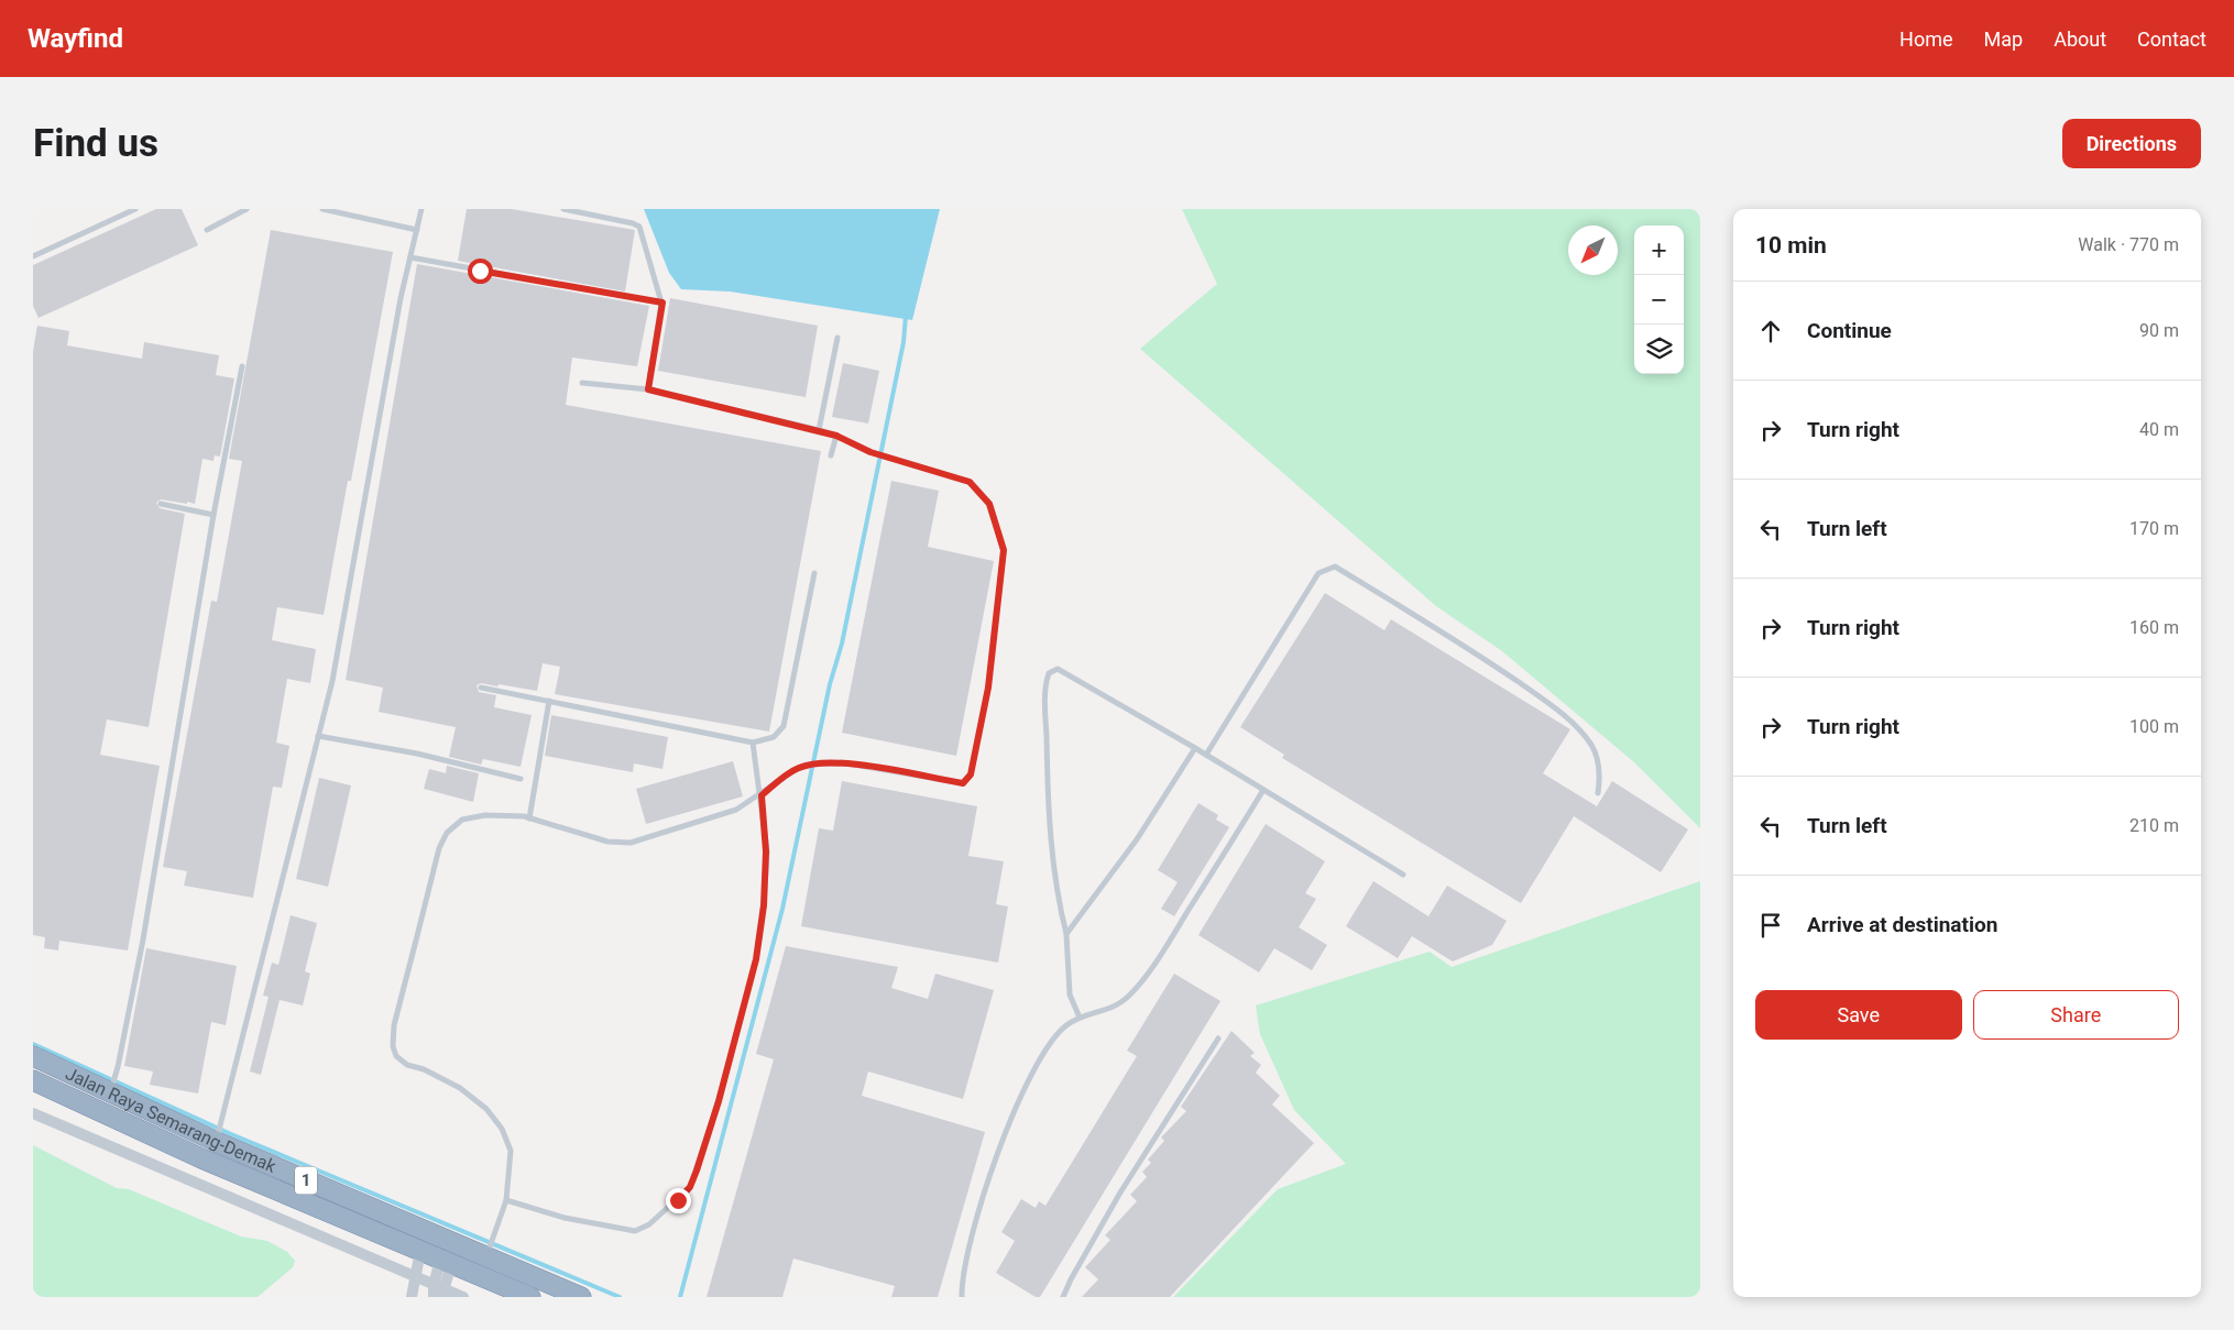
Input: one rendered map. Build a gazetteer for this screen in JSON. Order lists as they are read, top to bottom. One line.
{"streets":{"highway":["Jalan Raya Semarang-Demak","1"]},"north":"bottom left","page":{"header":"Wayfind","nav":["Home","Map","About","Contact"],"buttons":["Directions",["Save","Share"]],"title":"Find us","heading":["10 min","Walk · 770 m"],"map_buttons":["+","−"],"list":[["Continue","90 m"],["Turn right","40 m"],["Turn left","170 m"],["Turn right","160 m"],["Turn right","100 m"],["Turn left","210 m"],"Arrive at destination"]}}
